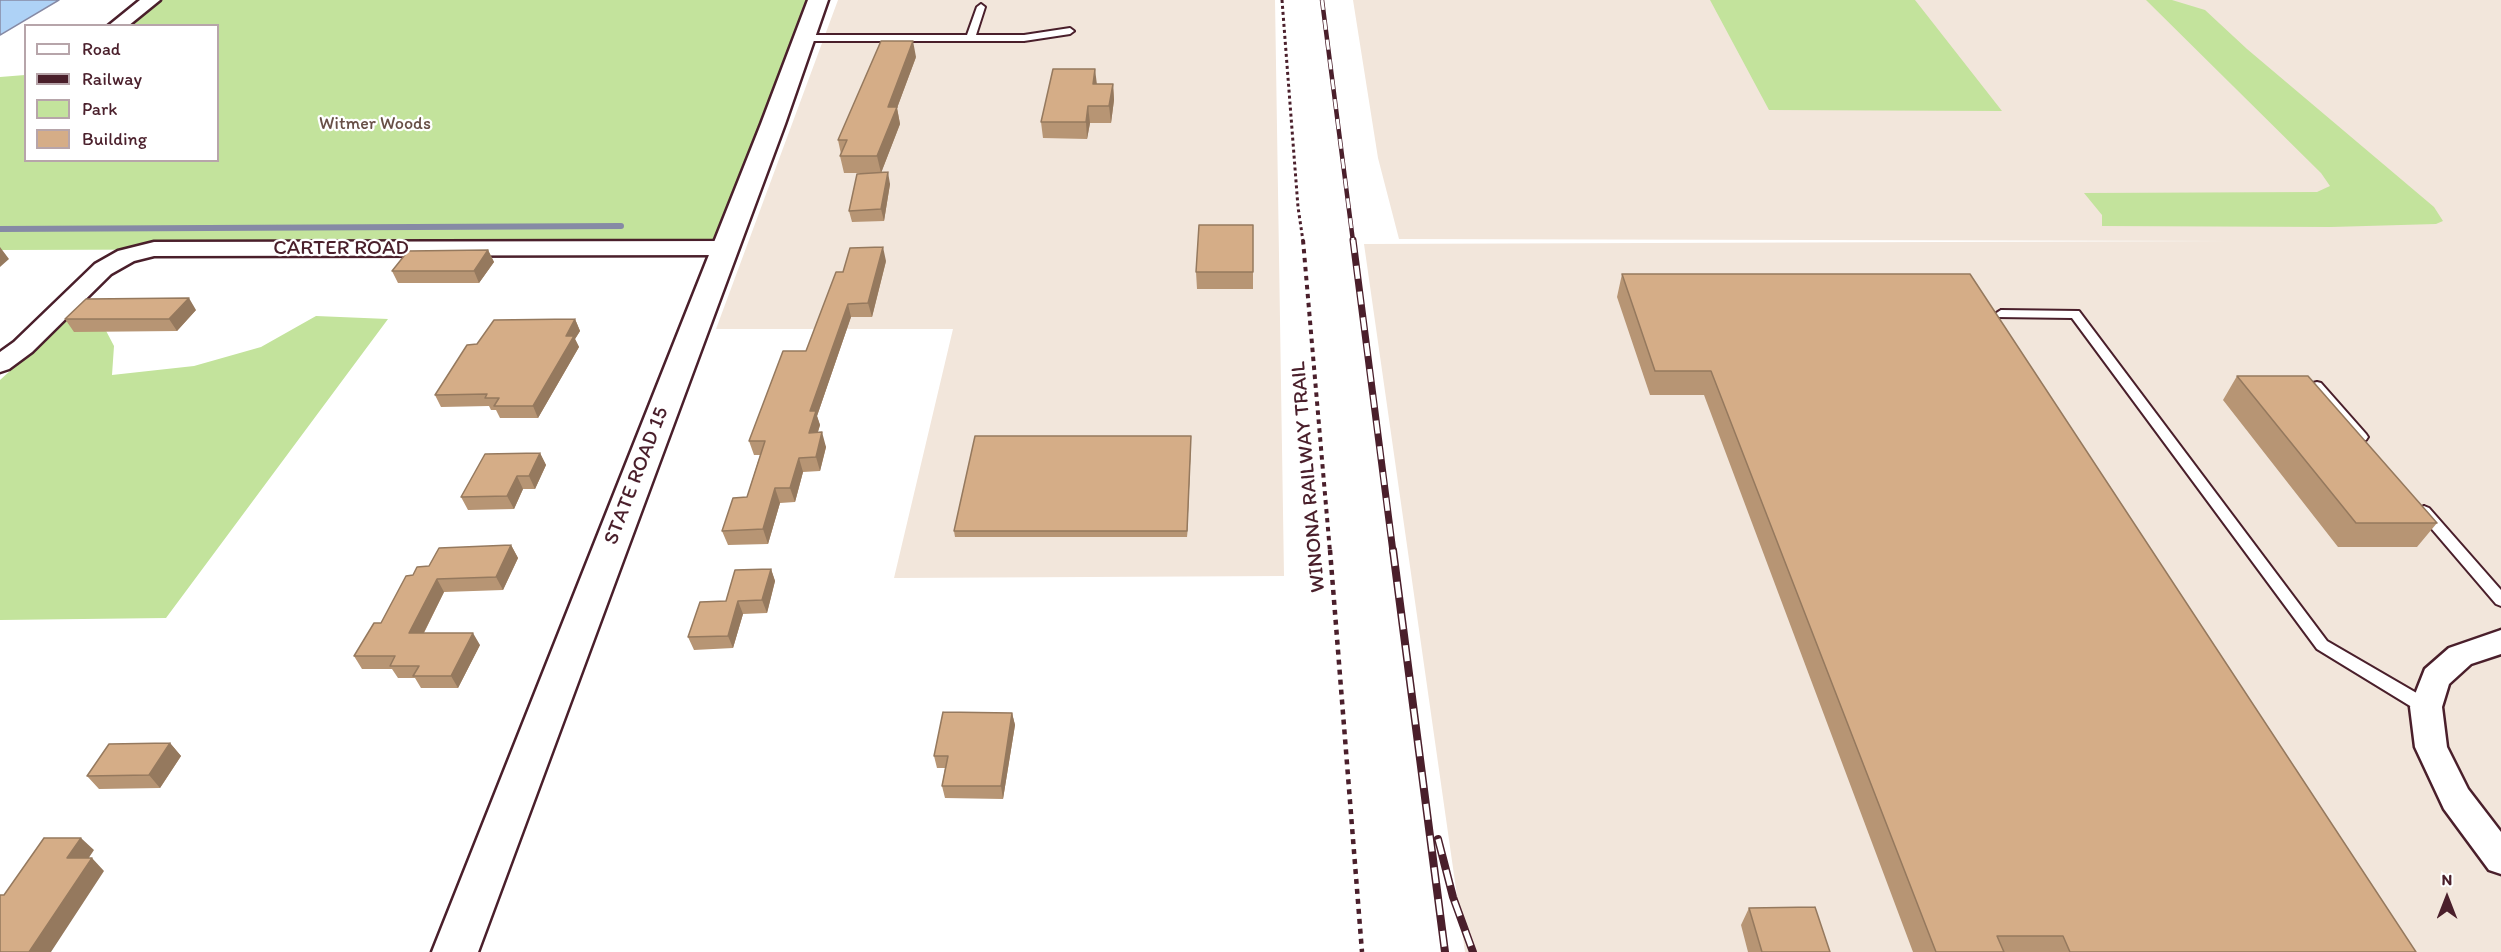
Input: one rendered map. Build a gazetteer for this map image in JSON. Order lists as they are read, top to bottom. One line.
{"streets":{"main road":["STATE ROAD 15"],"street":["CARTER ROAD"],"path":["WINONA RAILWAY TRAIL"]},"crossings":[["CARTER ROAD","STATE ROAD 15"]],"parks":["Witmer Woods"],"legend":["Road","Railway","Park","Building"],"north":"top"}
